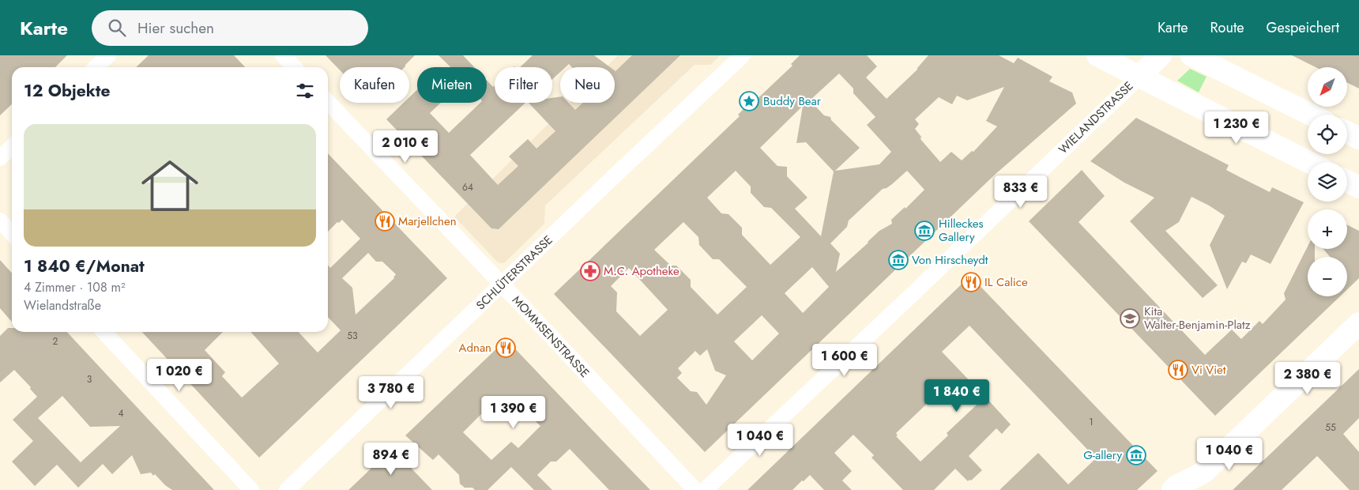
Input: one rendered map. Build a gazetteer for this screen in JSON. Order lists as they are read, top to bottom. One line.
{"streets":{"main road":["WIELANDSTRASSE"],"street":["SCHLÜTERSTRASSE","MOMMSENSTRASSE"]},"crossings":[["SCHLÜTERSTRASSE","MOMMSENSTRASSE"]],"places":{"place":["Buddy Bear"],"restaurant":["Marjellchen","IL Calice","Adnan","Vi Viet"],"museum":["Hilleckes Gallery","Von Hirscheydt","G-allery"],"pharmacy":["M.C. Apotheke"],"school or university":["Kita Walter-Benjamin-Platz"]},"house_numbers":["64","53","2","3","4","1","55"],"north":"bottom left","page":{"header":"Karte","search":"Hier suchen","nav":["Karte","Route","Gespeichert"],"map_buttons":["+","−"],"chip":["Kaufen","Mieten","Filter","Neu"],"heading":"12 Objekte","price":["1 230 €","2 010 €","833 €","1 600 €","1 020 €","2 380 €","3 780 €","1 840 €","1 390 €","1 040 €","1 040 €","894 €"],"list":[{"name":"1 840 €/Monat","note":"4 Zimmer · 108 m² · Wielandstraße"}]}}
